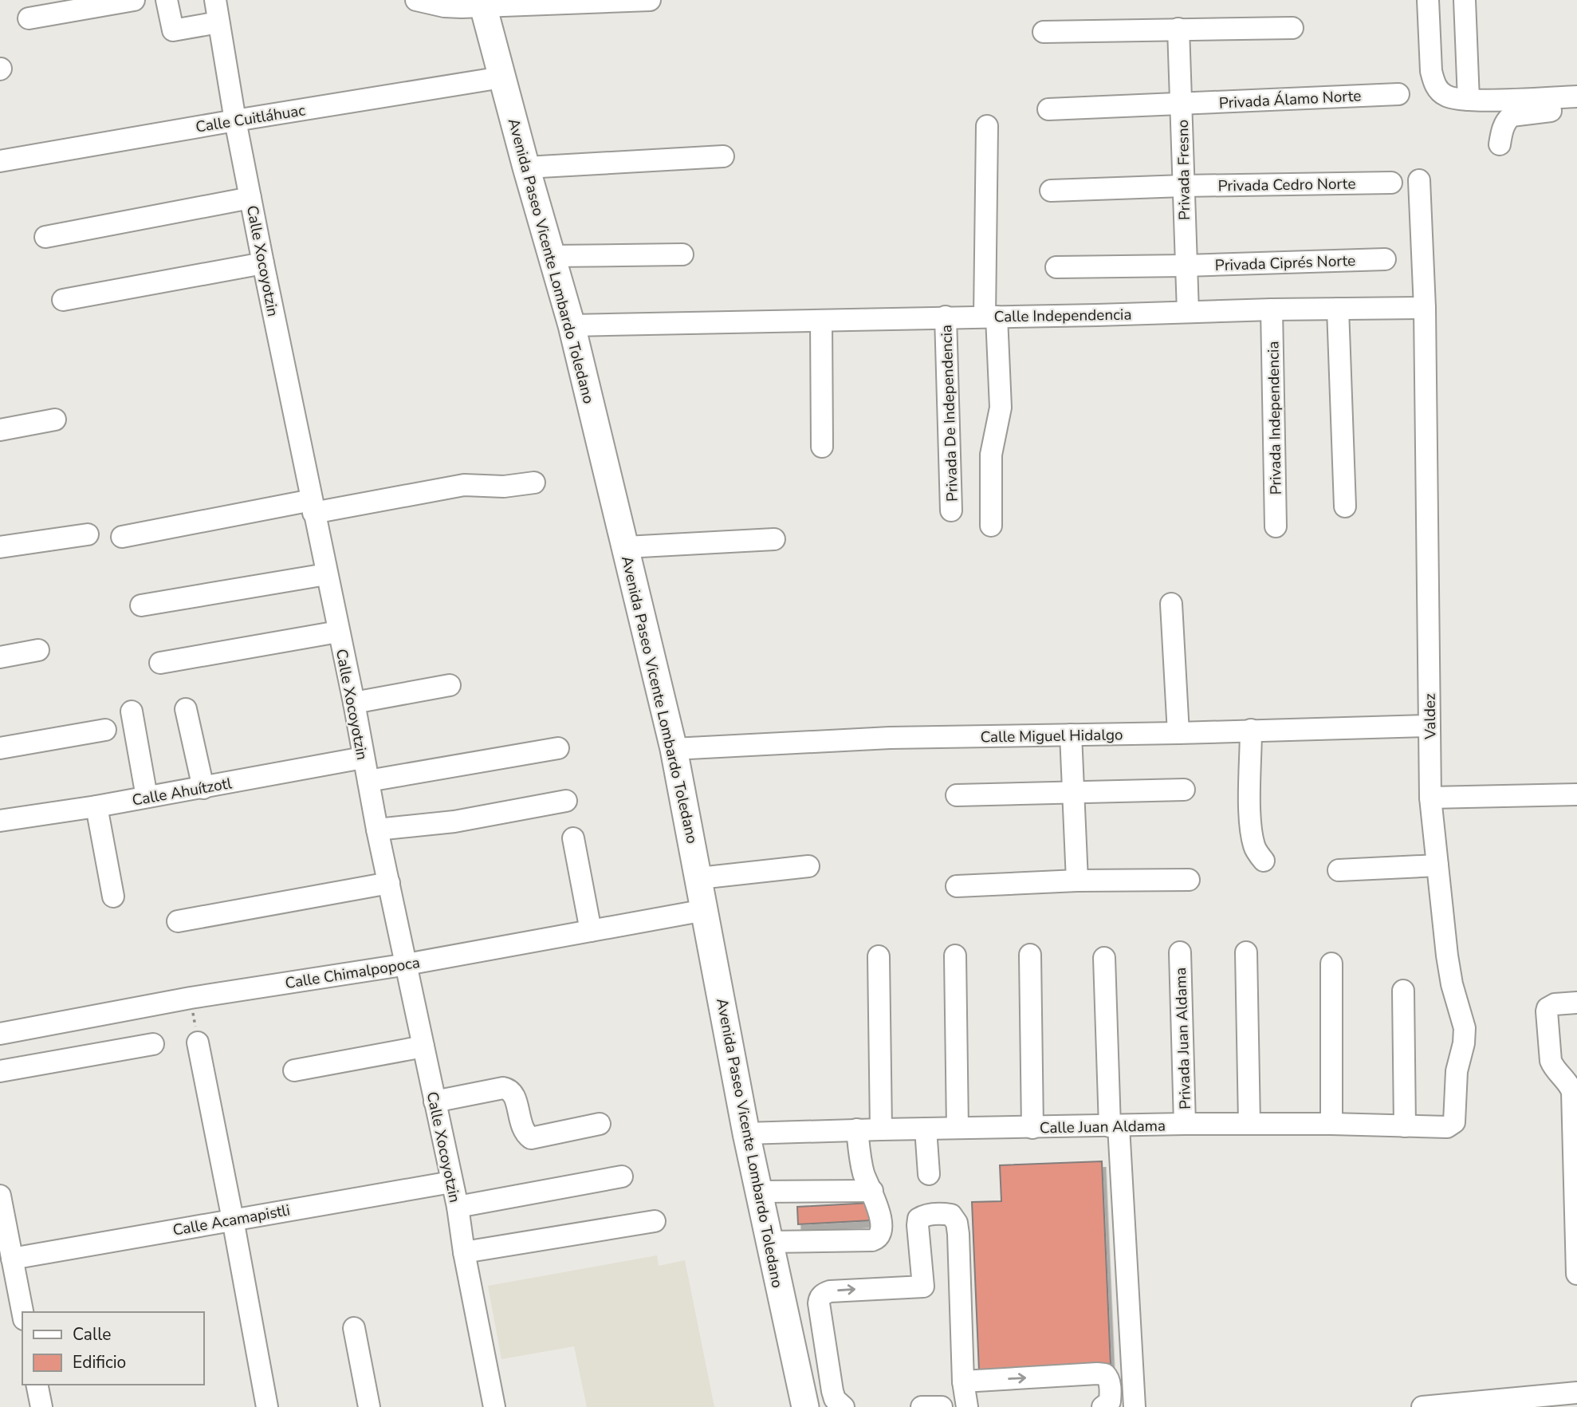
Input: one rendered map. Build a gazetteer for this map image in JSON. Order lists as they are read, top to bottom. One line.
{"streets":{"main road":["Avenida Paseo Vicente Lombardo Toledano"],"street":["Privada Álamo Norte","Calle Cuitláhuac","Privada Fresno","Privada Cedro Norte","Calle Xocoyotzin","Privada Ciprés Norte","Calle Independencia","Privada De Independencia","Privada Independencia","Valdez","Calle Miguel Hidalgo","Calle Ahuítzotl","Calle Chimalpopoca","Privada Juan Aldama","Calle Juan Aldama","Calle Acamapistli"]},"crossings":[["Privada Álamo Norte","Privada Fresno"],["Calle Cuitláhuac","Calle Xocoyotzin"],["Calle Cuitláhuac","Avenida Paseo Vicente Lombardo Toledano"],["Privada Fresno","Privada Cedro Norte"],["Privada Fresno","Privada Ciprés Norte"],["Privada Fresno","Calle Independencia"],["Calle Xocoyotzin","Calle Ahuítzotl"],["Calle Xocoyotzin","Calle Chimalpopoca"],["Calle Xocoyotzin","Calle Acamapistli"],["Avenida Paseo Vicente Lombardo Toledano","Calle Independencia"],["Avenida Paseo Vicente Lombardo Toledano","Calle Miguel Hidalgo"],["Avenida Paseo Vicente Lombardo Toledano","Calle Chimalpopoca"],["Avenida Paseo Vicente Lombardo Toledano","Calle Juan Aldama"],["Calle Independencia","Privada De Independencia"],["Calle Independencia","Privada Independencia"],["Calle Independencia","Valdez"],["Valdez","Calle Miguel Hidalgo"],["Valdez","Calle Juan Aldama"],["Privada Juan Aldama","Calle Juan Aldama"]],"legend":["Calle","Edificio"]}
